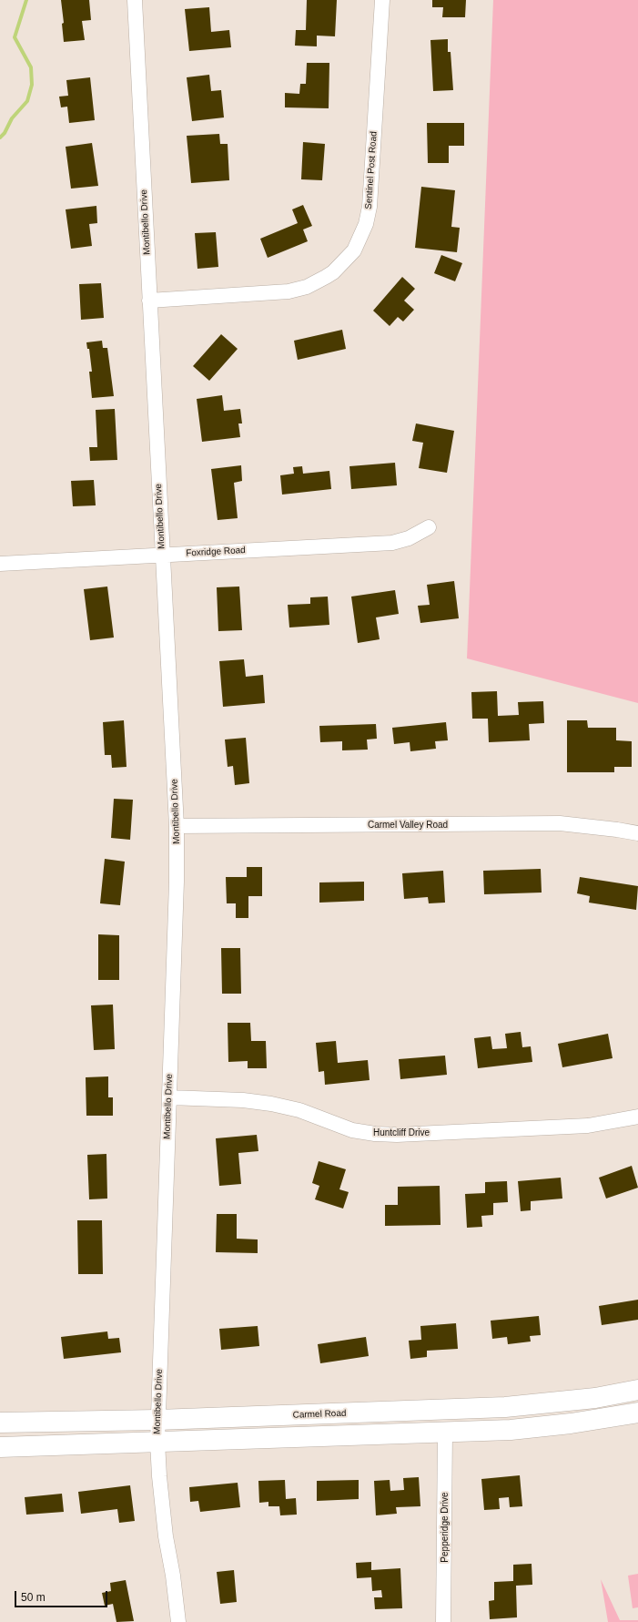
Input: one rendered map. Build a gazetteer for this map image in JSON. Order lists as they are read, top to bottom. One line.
{"streets":{"main road":["Carmel Road"],"street":["Sentinel Post Road","Montibello Drive","Foxridge Road","Carmel Valley Road","Huntcliff Drive","Pepperidge Drive"]},"crossings":[["Sentinel Post Road","Montibello Drive"],["Montibello Drive","Foxridge Road"],["Montibello Drive","Carmel Valley Road"],["Montibello Drive","Huntcliff Drive"],["Montibello Drive","Carmel Road"]],"scale_bar":"50 m"}
